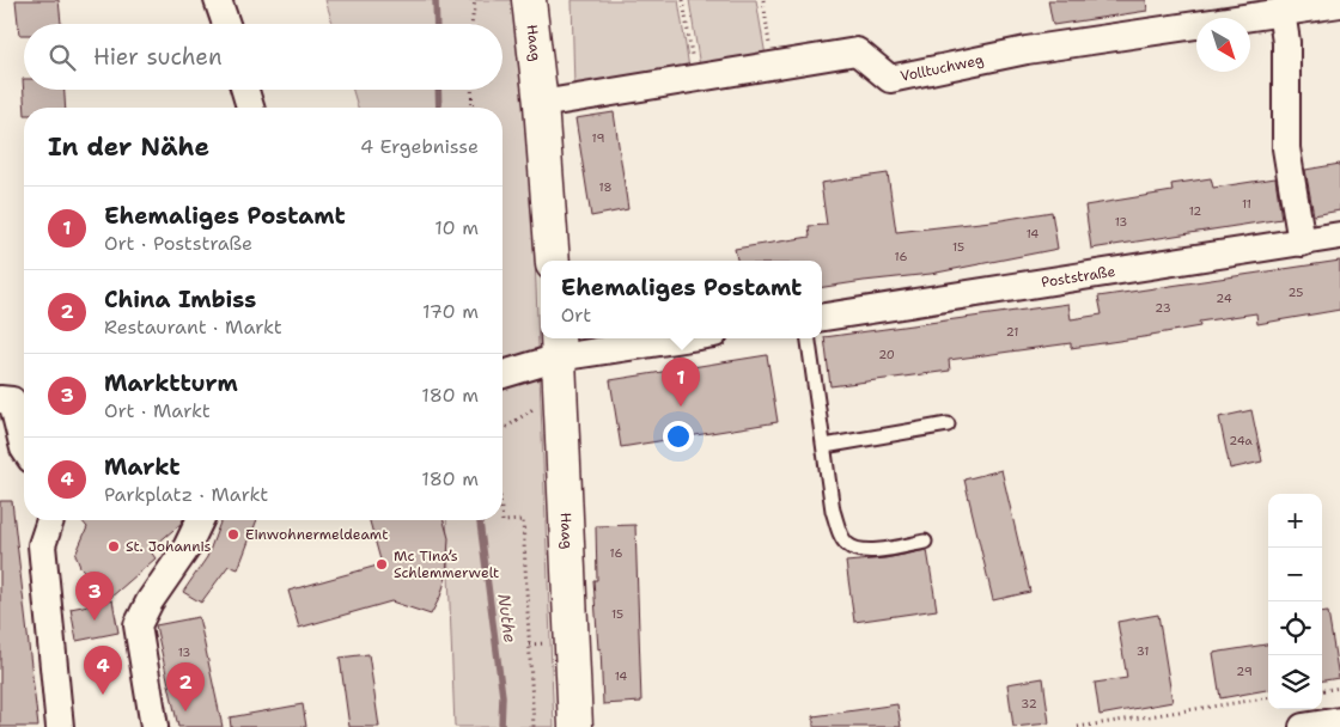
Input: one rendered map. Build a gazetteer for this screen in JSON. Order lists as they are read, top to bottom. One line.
{"streets":{"main road":["Haag"],"street":["Volltuchweg","Poststraße"]},"crossings":[["Haag","Volltuchweg"]],"water":["Nuthe"],"places":["Einwohnermeldeamt","St. Johannis","Mc Tina’s Schlemmerwelt"],"house_numbers":["19","18","11","12","13","14","15","16","25","24","23","21","20","24a","16","15","31","13","29","14","32"],"north":"bottom right","page":{"search":"Hier suchen","heading":["In der Nähe","4 Ergebnisse"],"list":[{"mark":"1","name":"Ehemaliges Postamt","note":"Ort · Poststraße","value":"10 m"},{"mark":"2","name":"China Imbiss","note":"Restaurant · Markt","value":"170 m"},{"mark":"3","name":"Marktturm","note":"Ort · Markt","value":"180 m"},{"mark":"4","name":"Markt","note":"Parkplatz · Markt","value":"180 m"}],"popup":["Ehemaliges Postamt","Ort"],"pins":["1","3","4","2"],"map_buttons":["+","−"]}}
